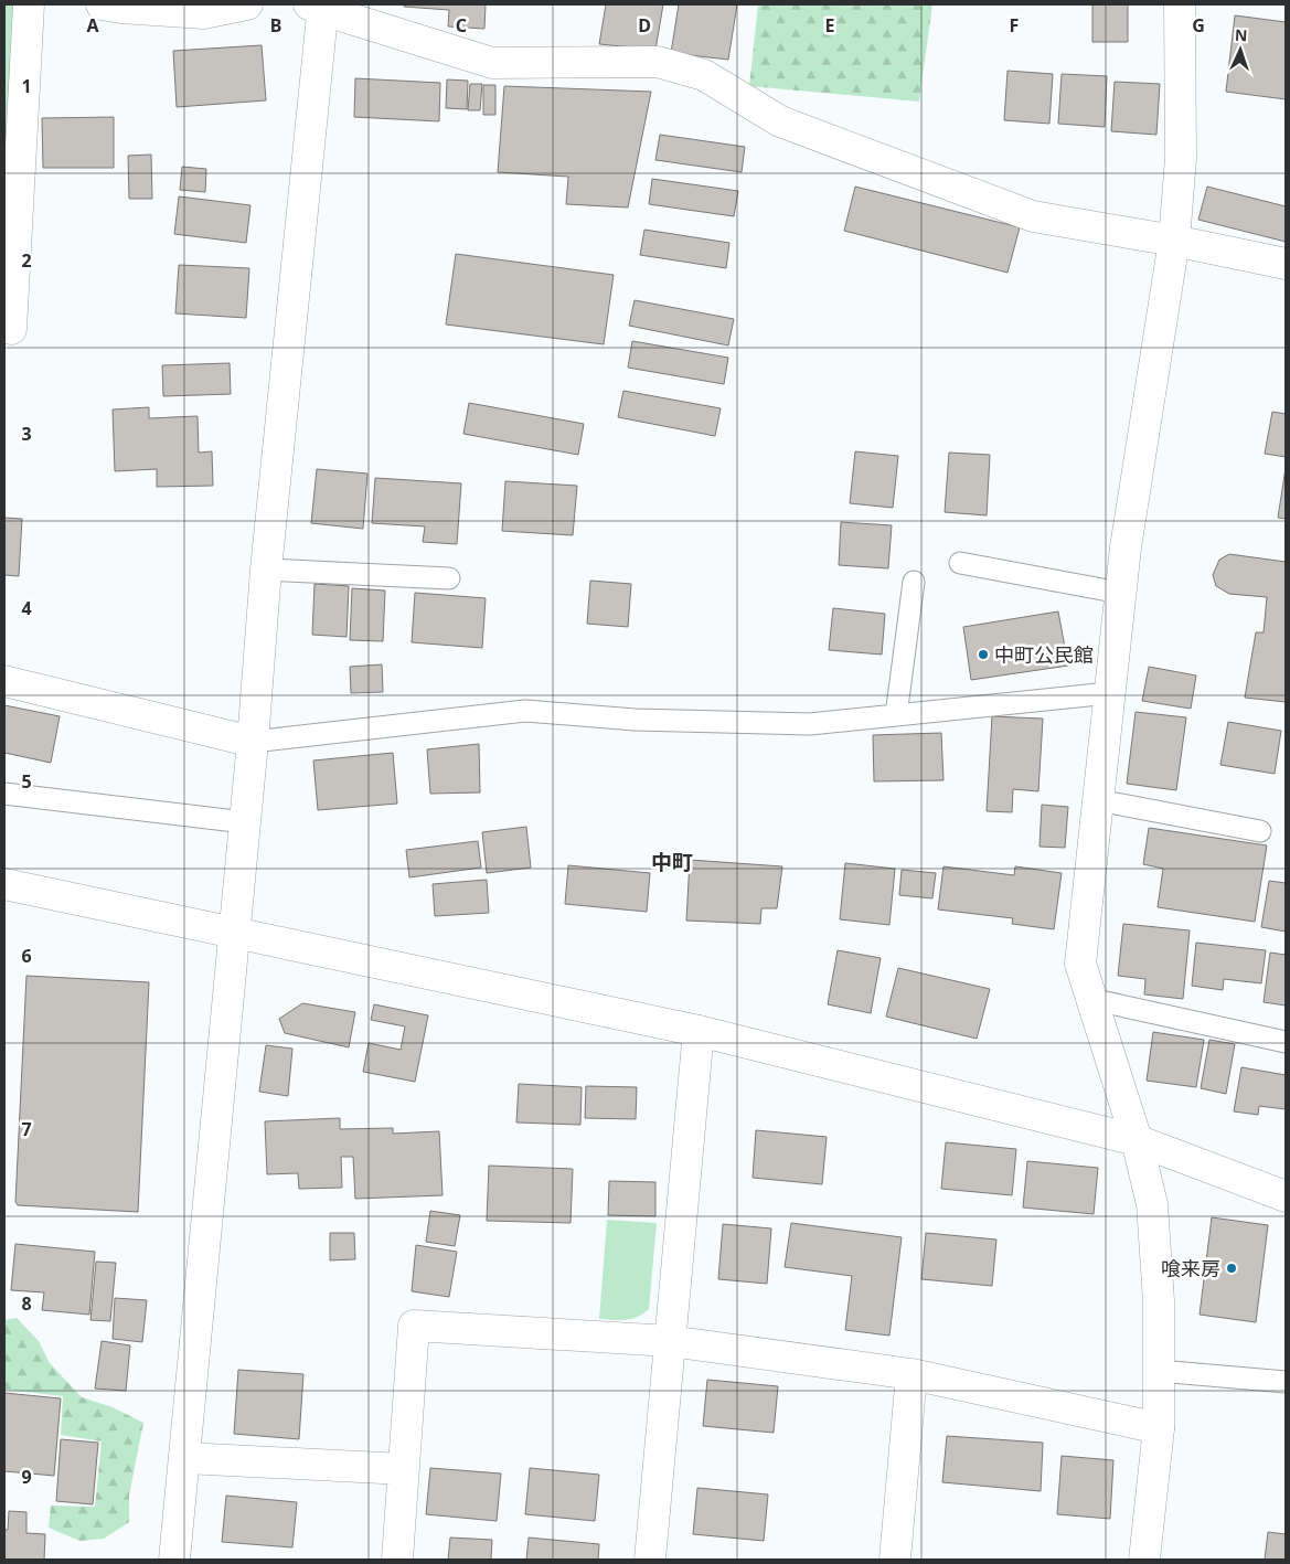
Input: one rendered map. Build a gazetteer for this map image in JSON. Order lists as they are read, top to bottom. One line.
{"districts":["中町"],"places":["中町公民館","喰来房"],"north":"top","grid":{"columns":["A","B","C","D","E","F","G"],"rows":["1","2","3","4","5","6","7","8","9"]}}
